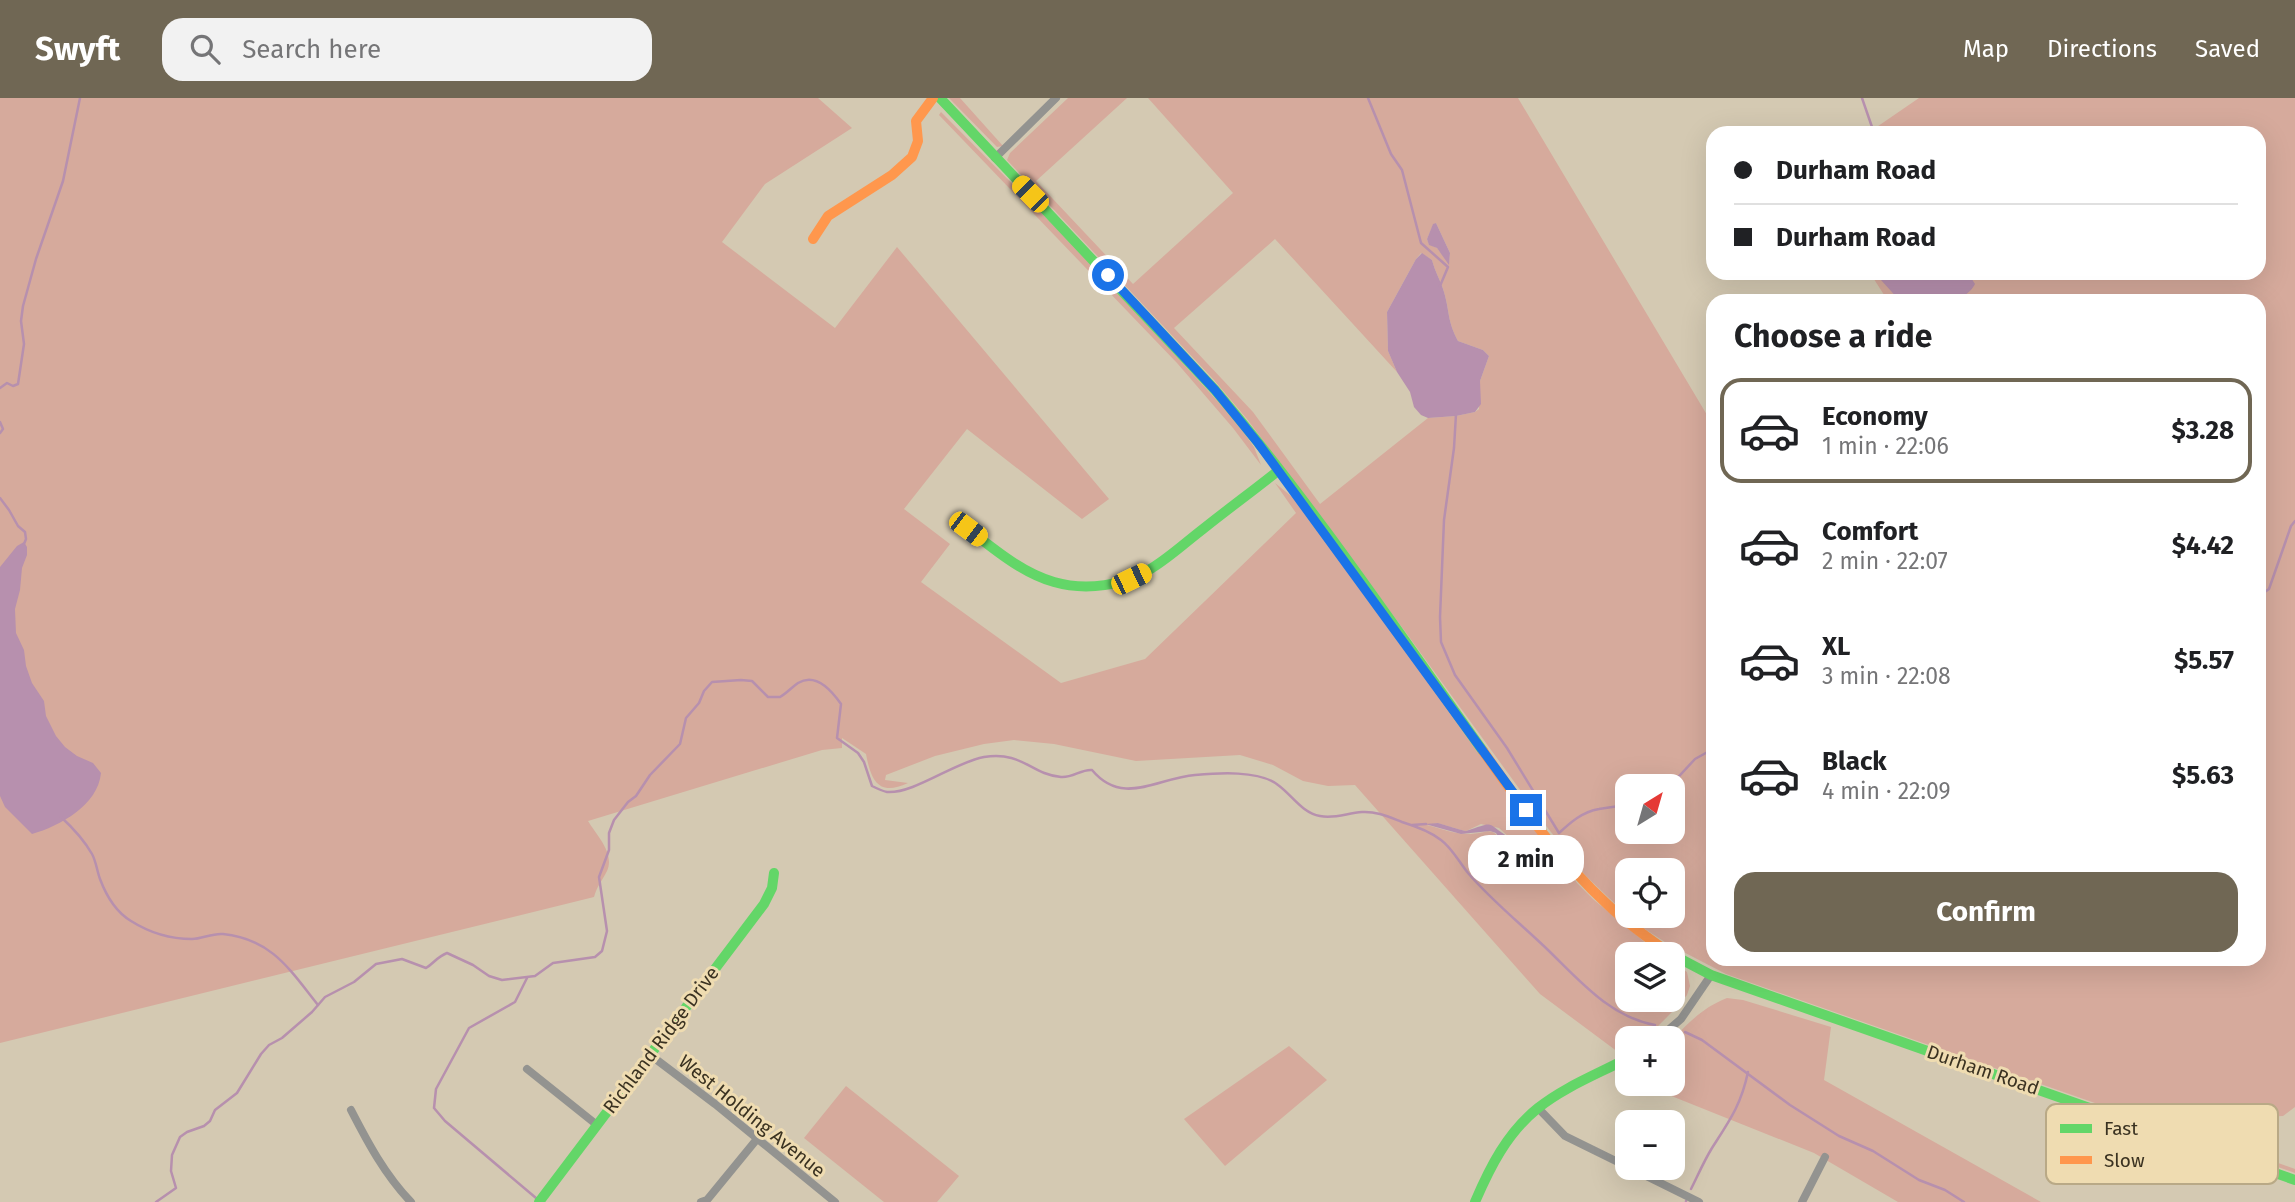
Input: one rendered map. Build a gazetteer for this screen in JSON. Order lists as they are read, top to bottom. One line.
{"streets":{"main road":["Richland Ridge Drive","Durham Road"],"street":["West Holding Avenue"]},"crossings":[["Richland Ridge Drive","West Holding Avenue"]],"legend":["Fast","Slow"],"north":"top right","page":{"header":"Swyft","search":"Search here","nav":["Map","Directions","Saved"],"banner":["Durham Road","Durham Road"],"heading":"Choose a ride","list":[{"name":"Economy","note":"1 min · 22:06","value":"$3.28"},{"name":"Comfort","note":"2 min · 22:07","value":"$4.42"},{"name":"XL","note":"3 min · 22:08","value":"$5.57"},{"name":"Black","note":"4 min · 22:09","value":"$5.63"}],"map_buttons":["+","−"],"bubble":"2 min","buttons":"Confirm"}}
